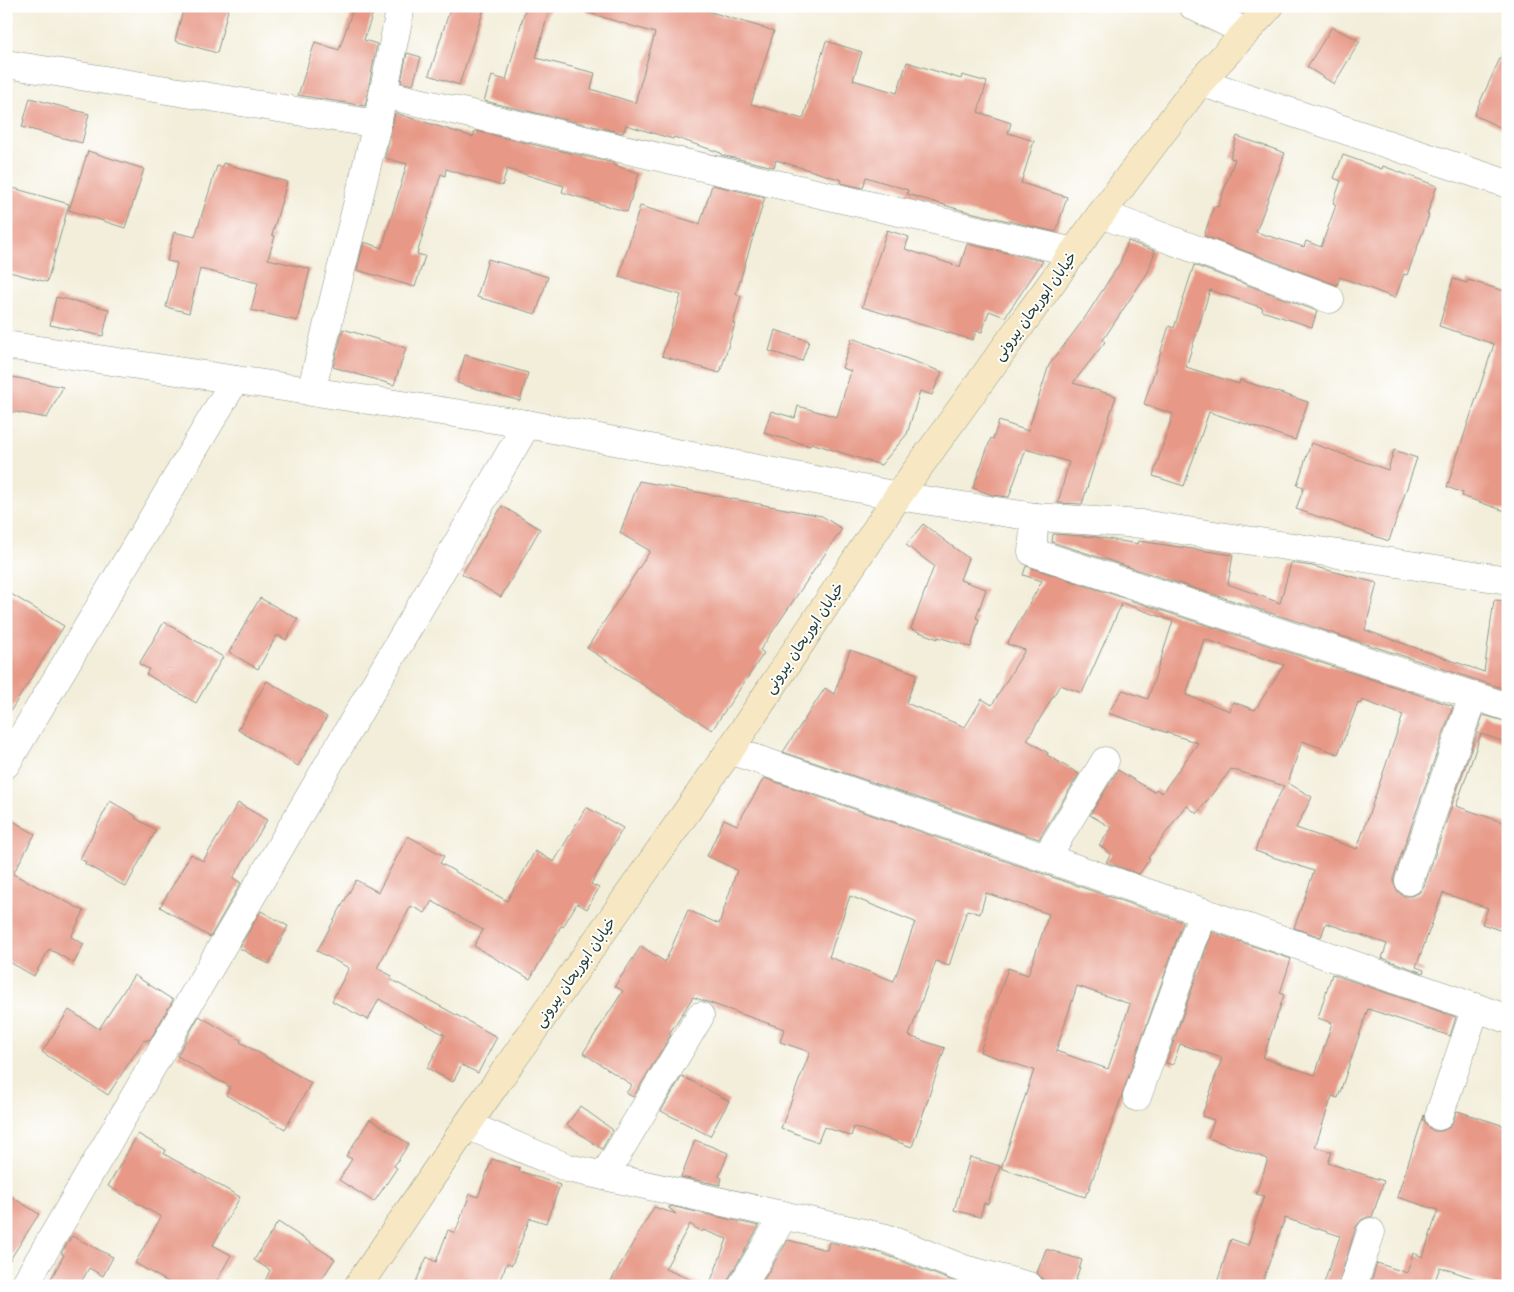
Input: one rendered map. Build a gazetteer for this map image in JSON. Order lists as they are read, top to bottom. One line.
{"streets":{"street":["خیابان ابوریحان بیرونی"]}}
